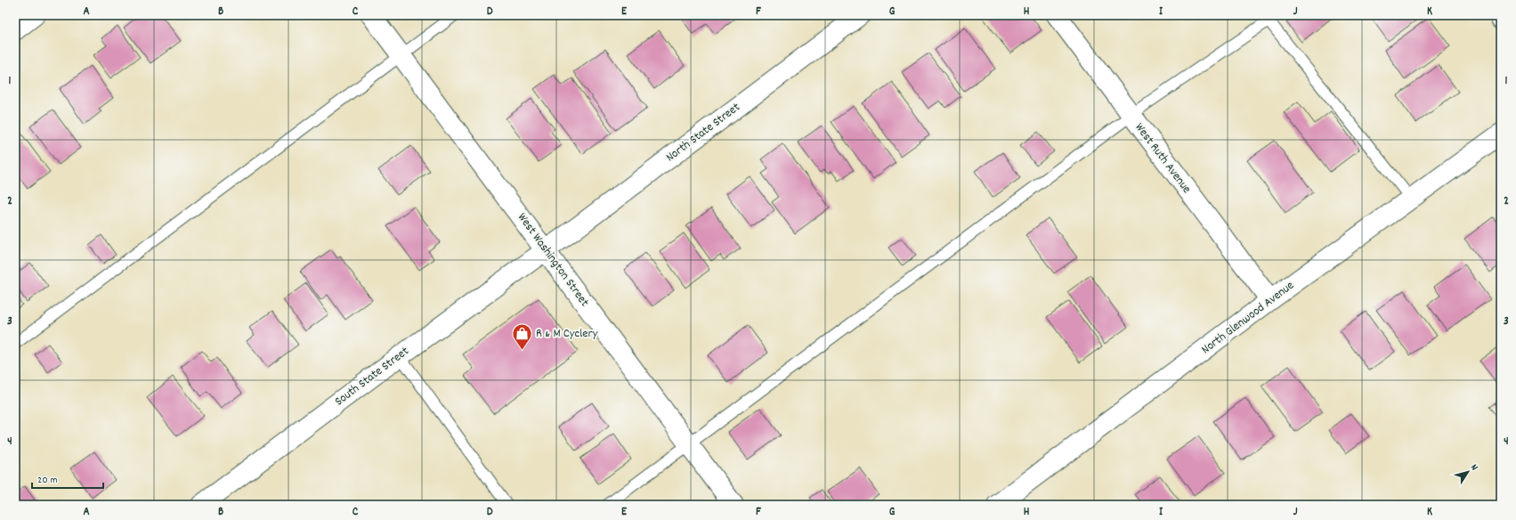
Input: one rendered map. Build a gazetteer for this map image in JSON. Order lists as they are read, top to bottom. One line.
{"streets":{"street":["North State Street","West Ruth Avenue","West Washington Street","North Glenwood Avenue","South State Street"]},"crossings":[["North State Street","West Washington Street"],["North State Street","South State Street"],["West Ruth Avenue","North Glenwood Avenue"],["West Washington Street","South State Street"]],"places":{"shop":["R & M Cyclery"]},"scale_bar":"20 m","north":"top right","grid":{"columns":["A","B","C","D","E","F","G","H","I","J","K"],"rows":["1","2","3","4"]}}
